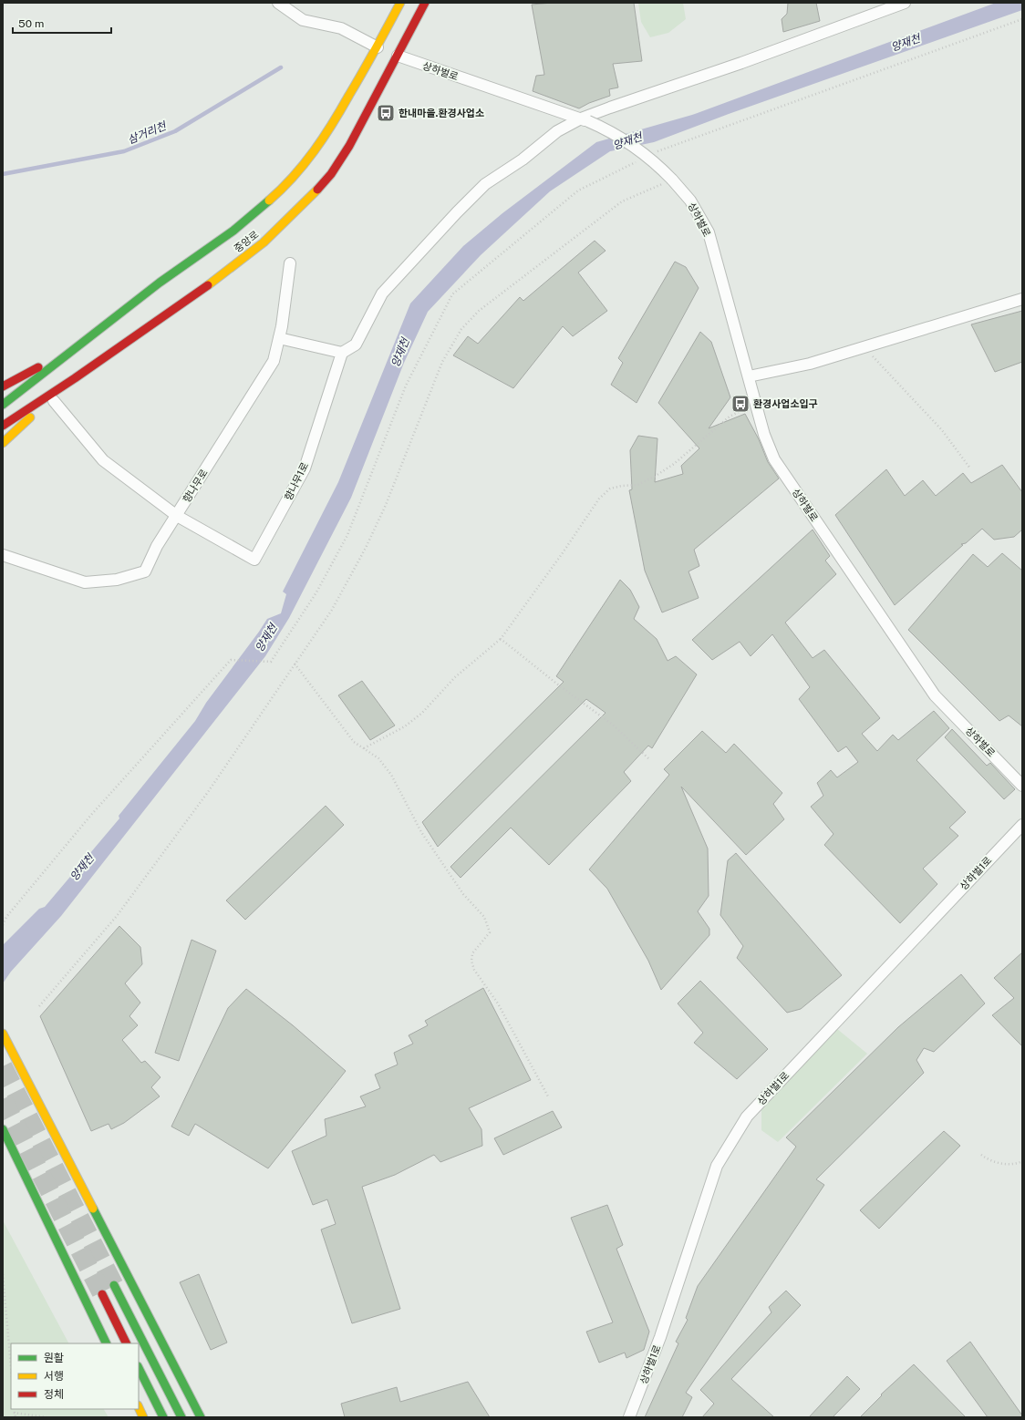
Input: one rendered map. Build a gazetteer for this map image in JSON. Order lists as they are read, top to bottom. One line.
{"streets":{"main road":["중앙로"],"street":["상하벌로","향나무1로","향나무로","상하벌1로"]},"crossings":[["상하벌로","중앙로"],["향나무1로","향나무로"]],"water":["양재천","삼거리천"],"places":{"bus stop":["한내마을.환경사업소","환경사업소입구"]},"legend":["원활","서행","정체"],"scale_bar":"50 m"}
